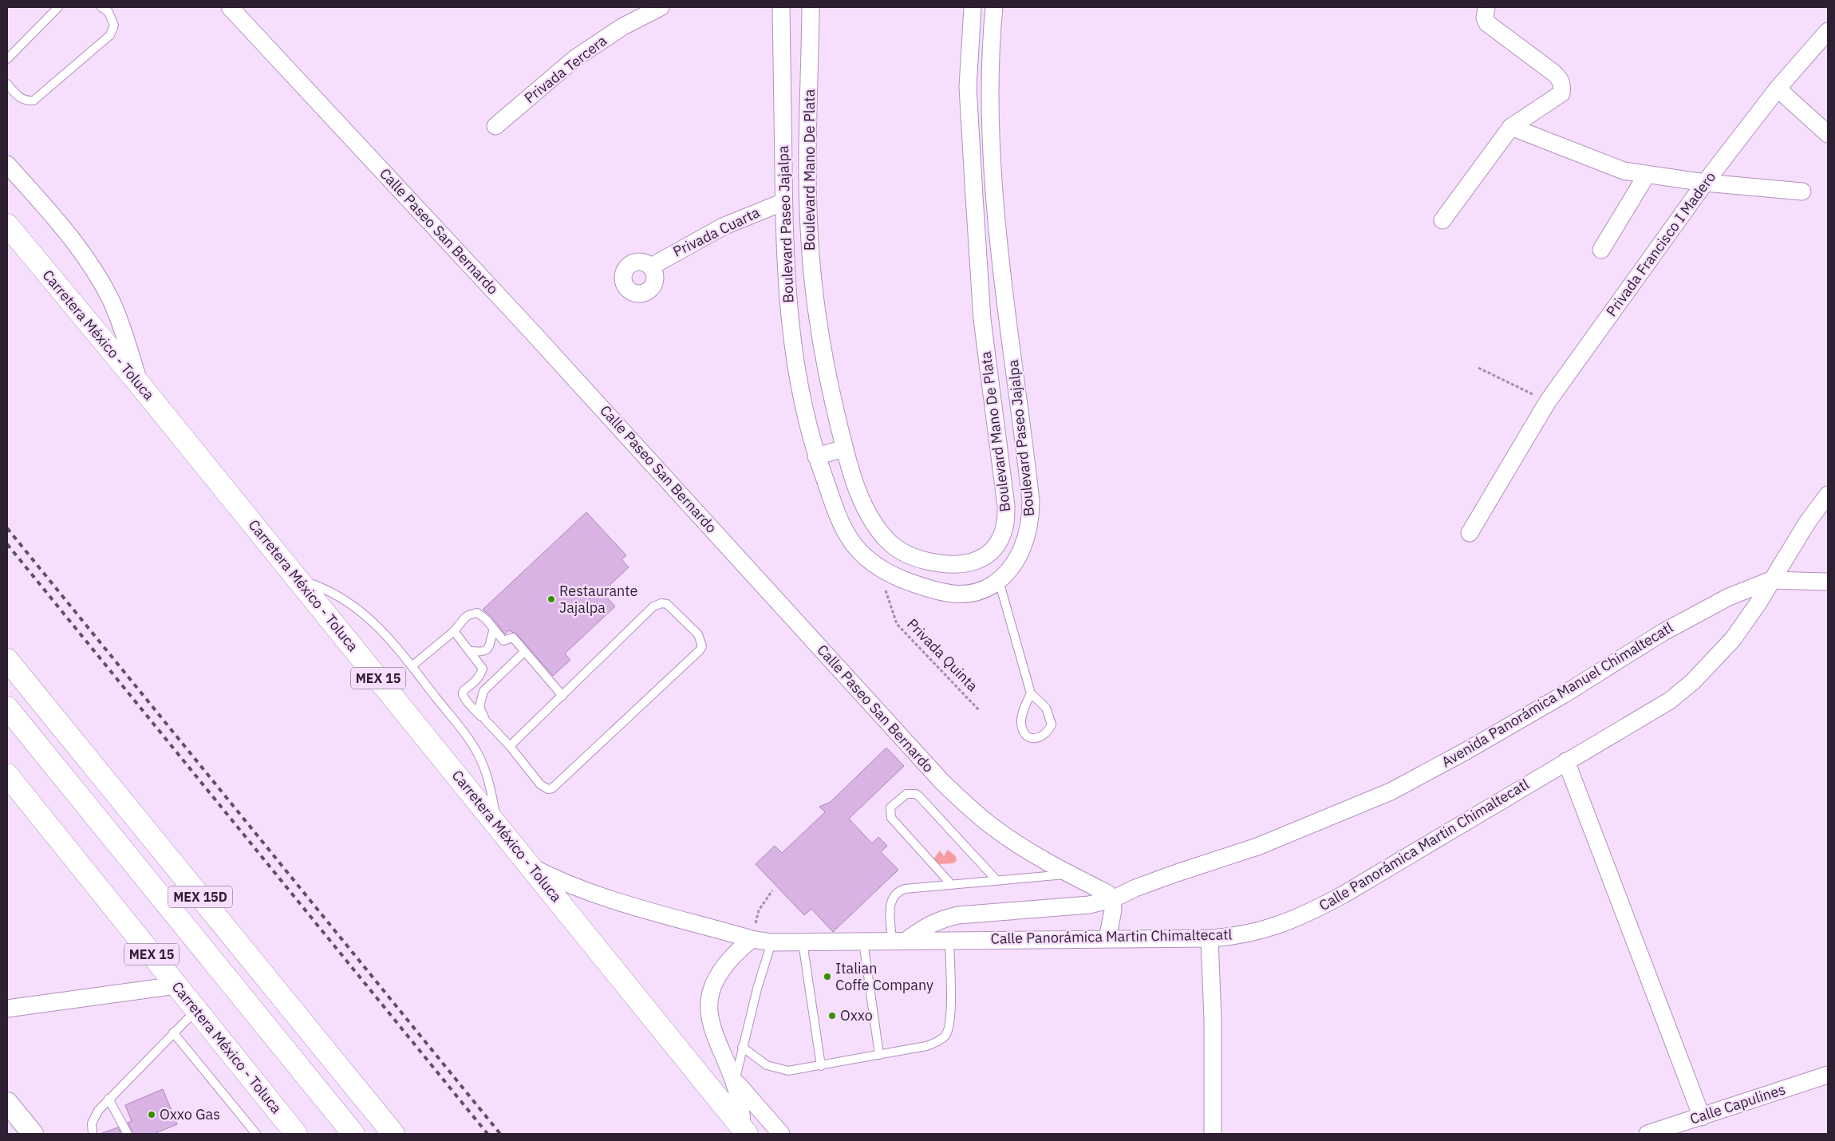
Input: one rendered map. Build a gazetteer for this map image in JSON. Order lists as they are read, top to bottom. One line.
{"streets":{"main road":["Carretera México - Toluca","MEX 15","MEX 15D"],"street":["Privada Tercera","Boulevard Mano De Plata","Boulevard Paseo Jajalpa","Calle Paseo San Bernardo","Privada Cuarta","Privada Francisco I Madero","Avenida Panorámica Manuel Chimaltecatl","Calle Panorámica Martin Chimaltecatl","Calle Capulines"],"path":["Privada Quinta"]},"crossings":[["Boulevard Paseo Jajalpa","Privada Cuarta"],["Boulevard Paseo Jajalpa","Privada Quinta"],["Calle Paseo San Bernardo","Avenida Panorámica Manuel Chimaltecatl"],["Carretera México - Toluca","Calle Panorámica Martin Chimaltecatl"],["Avenida Panorámica Manuel Chimaltecatl","Calle Panorámica Martin Chimaltecatl"]],"places":["Restaurante Jajalpa","Italian Coffe Company","Oxxo","Oxxo Gas"]}
